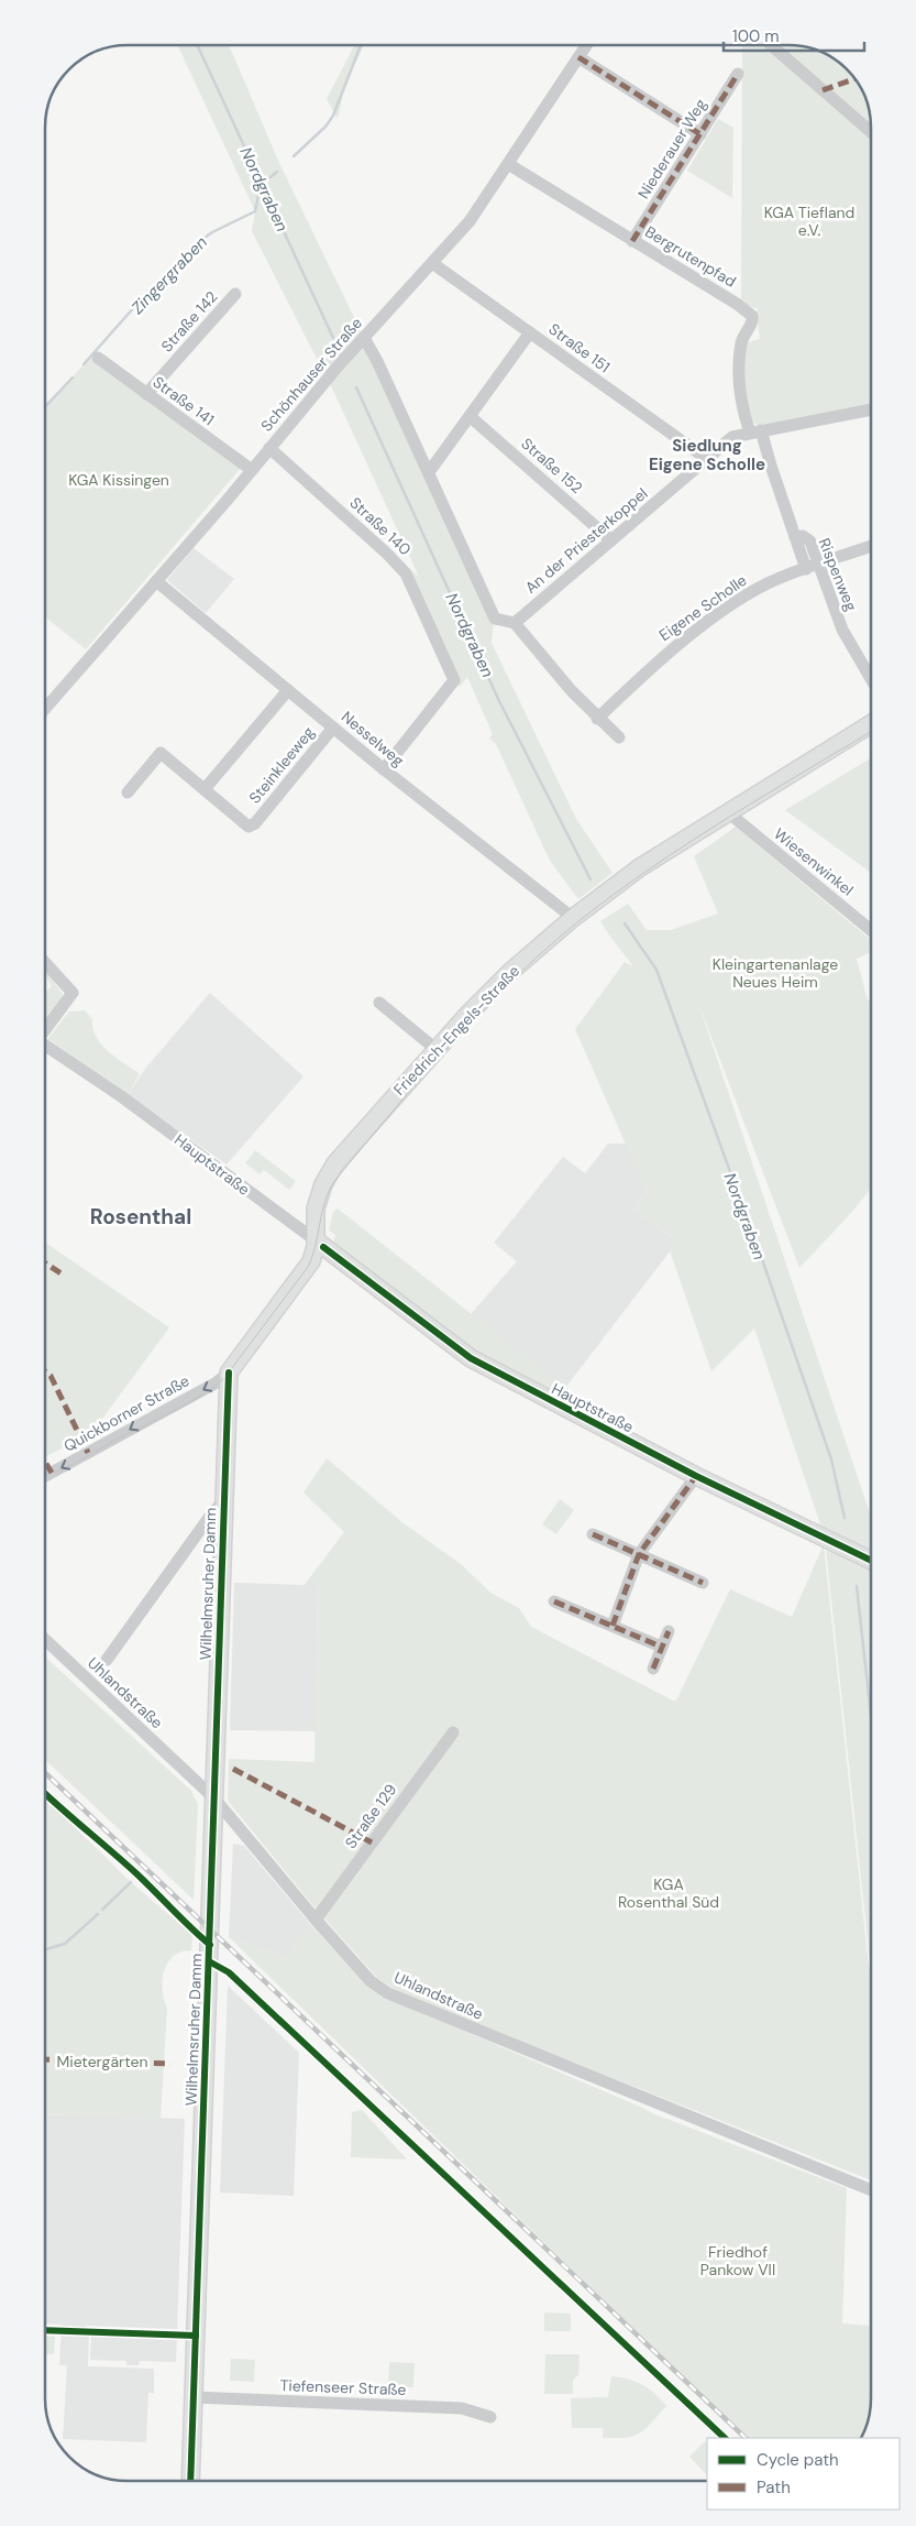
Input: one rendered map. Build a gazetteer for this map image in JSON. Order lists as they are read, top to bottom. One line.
{"streets":{"main road":["Friedrich-Engels-Straße","Hauptstraße","Wilhelmsruher Damm"],"street":["Niederauer Weg","Bergrutenpfad","Straße 142","Straße 151","Schönhauser Straße","Straße 141","Straße 152","Straße 140","An der Priesterkoppel","Rispenweg","Eigene Scholle","Nesselweg","Steinkleeweg","Wiesenwinkel","Quickborner Straße","Uhlandstraße","Straße 129","Tiefenseer Straße"]},"crossings":[["Niederauer Weg","Bergrutenpfad"],["Bergrutenpfad","Schönhauser Straße"],["Bergrutenpfad","An der Priesterkoppel"],["Bergrutenpfad","Rispenweg"],["Straße 142","Straße 141"],["Straße 151","Schönhauser Straße"],["Straße 151","An der Priesterkoppel"],["Schönhauser Straße","Straße 141"],["Schönhauser Straße","Straße 140"],["Schönhauser Straße","Nesselweg"],["Straße 152","An der Priesterkoppel"],["Straße 140","Nesselweg"],["An der Priesterkoppel","Rispenweg"],["Rispenweg","Eigene Scholle"],["Nesselweg","Steinkleeweg"],["Nesselweg","Friedrich-Engels-Straße"],["Wiesenwinkel","Friedrich-Engels-Straße"],["Friedrich-Engels-Straße","Hauptstraße"],["Quickborner Straße","Wilhelmsruher Damm"],["Wilhelmsruher Damm","Uhlandstraße"],["Wilhelmsruher Damm","Tiefenseer Straße"],["Uhlandstraße","Straße 129"]],"one_way":["Quickborner Straße"],"districts":["Siedlung Eigene Scholle","Rosenthal"],"water":["Nordgraben","Zingergraben"],"parks":["KGA Tiefland e.V.","KGA Kissingen","Kleingartenanlage Neues Heim","KGA Rosenthal Süd","Mietergärten","Friedhof Pankow VII"],"legend":["Cycle path","Path"],"scale_bar":"100 m"}
